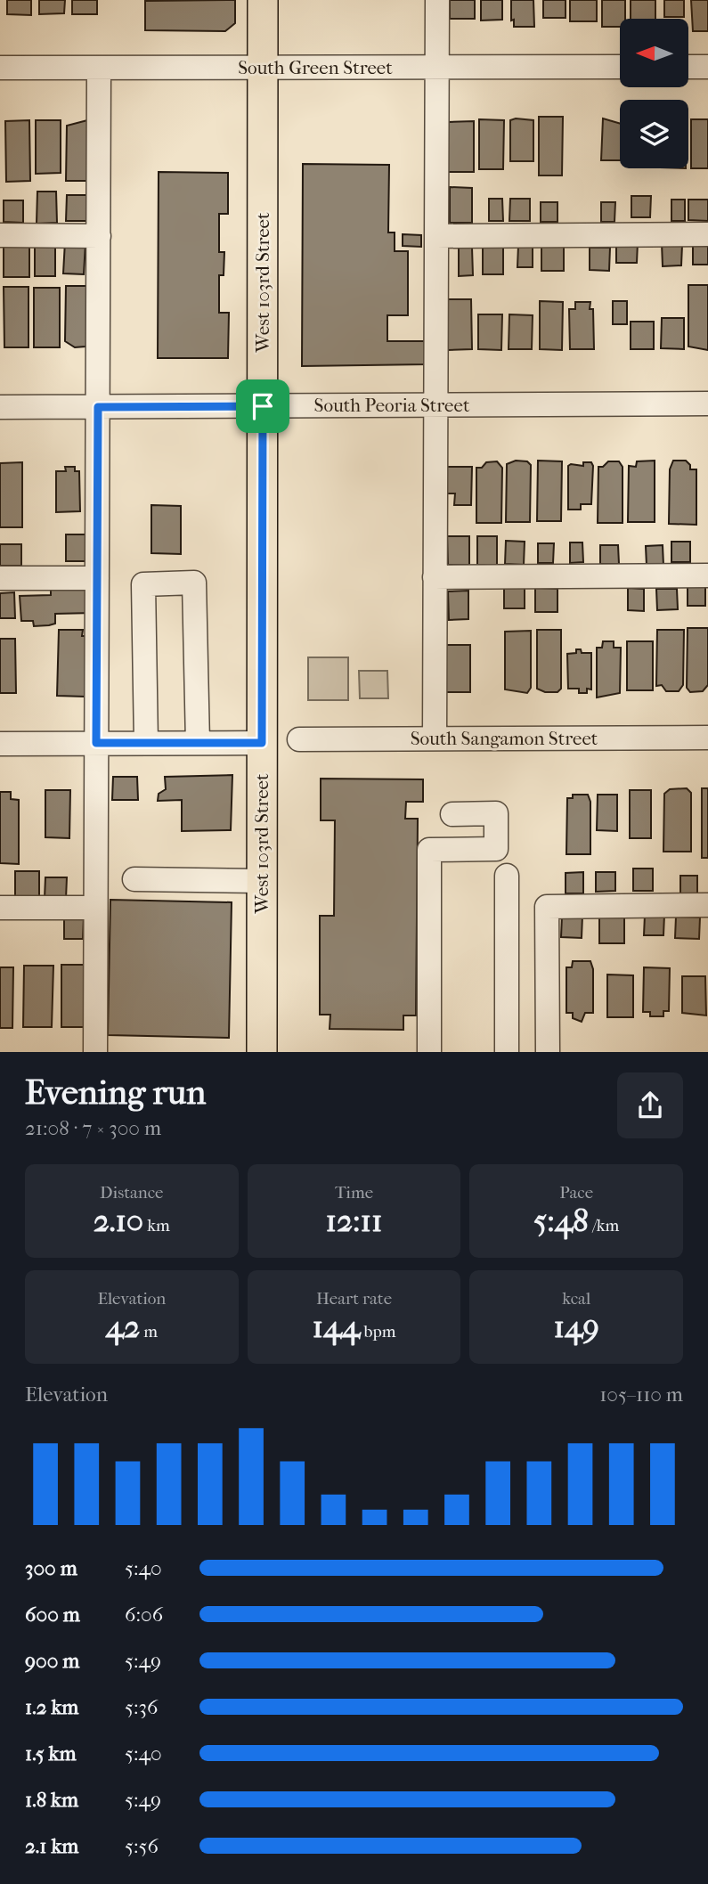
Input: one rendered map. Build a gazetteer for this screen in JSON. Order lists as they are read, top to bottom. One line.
{"streets":{"main road":["West 103rd Street"],"street":["South Green Street","South Peoria Street","South Sangamon Street"]},"crossings":[["South Green Street","West 103rd Street"],["West 103rd Street","South Peoria Street"]],"north":"left","page":{"heading":["Evening run","21:08 · 7 × 300 m"],"stats":[["Distance","2.10 km"],["Time","12:11"],["Pace","5:48 /km"],["Elevation","42 m"],["Heart rate","144 bpm"],["kcal","149"]],"chart":["Elevation","105–110 m"],"list":[{"name":"300 m","note":"5:40"},{"name":"600 m","note":"6:06"},{"name":"900 m","note":"5:49"},{"name":"1.2 km","note":"5:36"},{"name":"1.5 km","note":"5:40"},{"name":"1.8 km","note":"5:49"},{"name":"2.1 km","note":"5:56"}]}}
